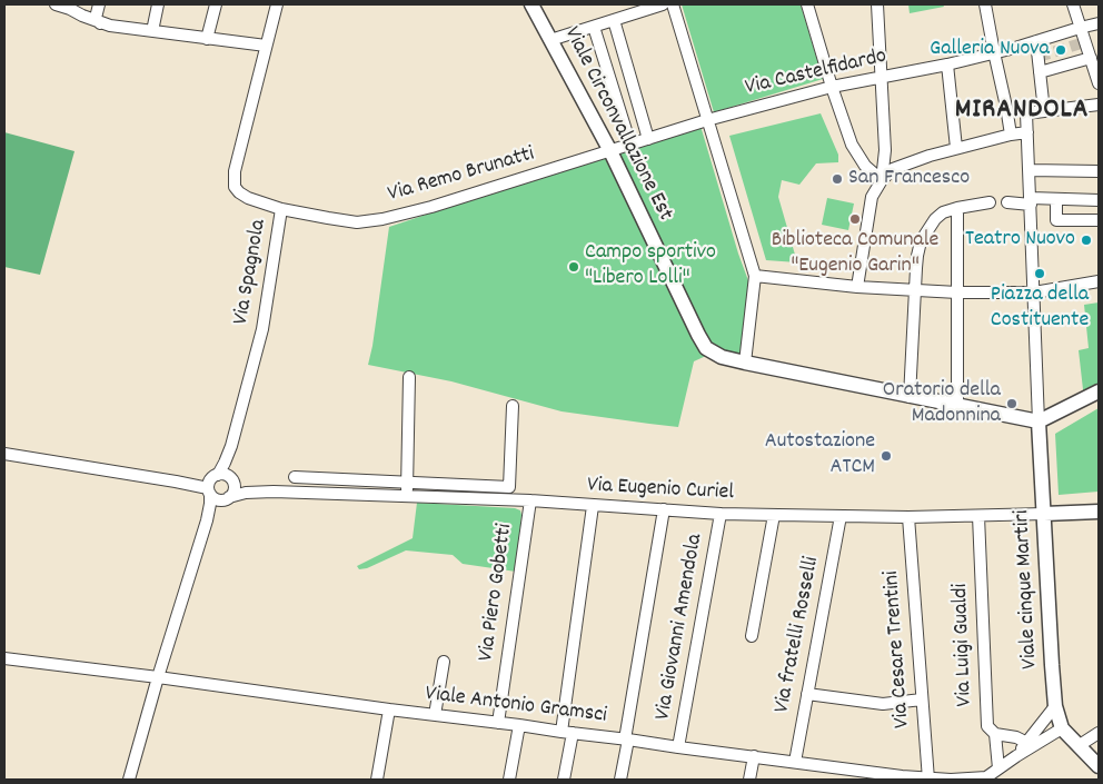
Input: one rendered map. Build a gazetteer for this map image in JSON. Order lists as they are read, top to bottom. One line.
{"streets":{"main road":["Viale Circonvallazione Est","Viale cinque Martiri"],"street":["Via Castelfidardo","Via Remo Brunatti","Via Spagnola","Via Eugenio Curiel","Via Piero Gobetti","Via Giovanni Amendola","Via fratelli Rosselli","Via Luigi Gualdi","Via Cesare Trentini","Viale Antonio Gramsci"]},"crossings":[["Via Castelfidardo","Via Remo Brunatti"],["Viale Circonvallazione Est","Via Remo Brunatti"],["Viale Circonvallazione Est","Viale cinque Martiri"],["Via Remo Brunatti","Via Spagnola"],["Via Spagnola","Via Eugenio Curiel"],["Via Spagnola","Viale Antonio Gramsci"],["Via Eugenio Curiel","Viale cinque Martiri"],["Via Eugenio Curiel","Via Piero Gobetti"],["Via Eugenio Curiel","Via Giovanni Amendola"],["Via Eugenio Curiel","Via fratelli Rosselli"],["Via Eugenio Curiel","Via Luigi Gualdi"],["Via Eugenio Curiel","Via Cesare Trentini"],["Viale cinque Martiri","Viale Antonio Gramsci"],["Via Piero Gobetti","Viale Antonio Gramsci"],["Via Giovanni Amendola","Viale Antonio Gramsci"],["Via fratelli Rosselli","Viale Antonio Gramsci"],["Via Luigi Gualdi","Viale Antonio Gramsci"],["Via Cesare Trentini","Viale Antonio Gramsci"]],"districts":["MIRANDOLA"],"places":["Galleria Nuova","San Francesco","Biblioteca Comunale \"Eugenio Garin\"","Teatro Nuovo","Campo sportivo \"Libero Lolli\"","Piazza della Costituente","Oratorio della Madonnina","Autostazione ATCM"]}
